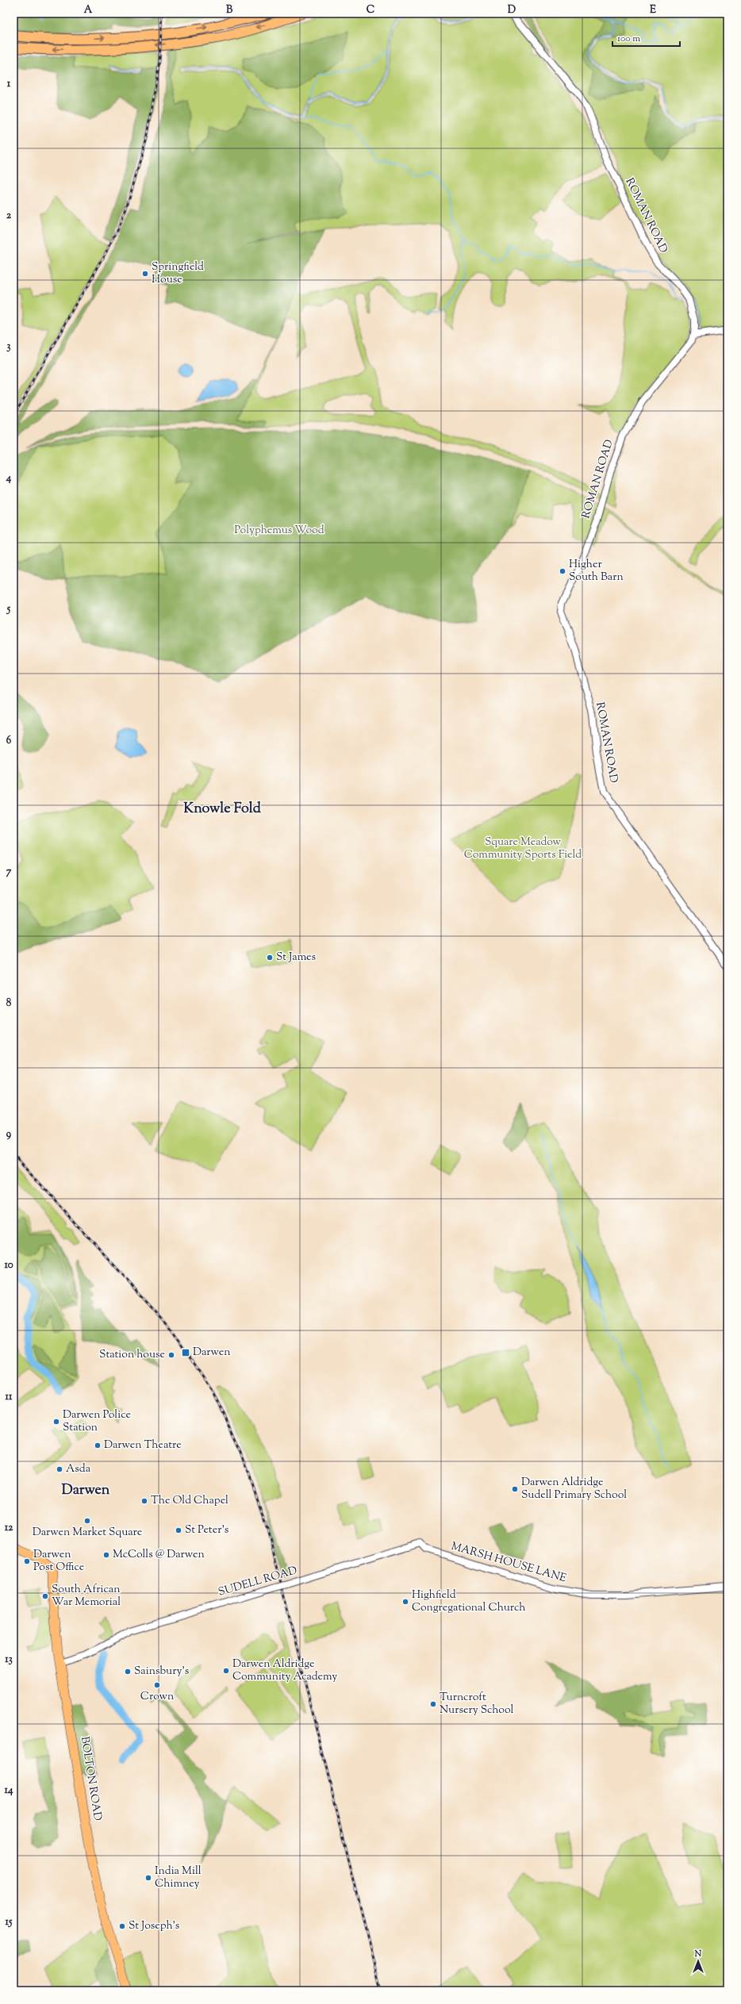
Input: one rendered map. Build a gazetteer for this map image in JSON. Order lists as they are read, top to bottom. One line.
{"streets":{"highway":["BOLTON ROAD"],"street":["ROMAN ROAD","MARSH HOUSE LANE","SUDELL ROAD"]},"crossings":[["MARSH HOUSE LANE","SUDELL ROAD"],["SUDELL ROAD","BOLTON ROAD"]],"districts":["Knowle Fold","Darwen"],"parks":["Polyphemus Wood","Square Meadow Community Sports Field"],"places":{"other":["Springfield House","Higher South Barn","St James","Station house","Darwen Police Station","Darwen Theatre","Asda","Darwen Aldridge Sudell Primary School","The Old Chapel","Darwen Market Square","St Peter's","McColls @ Darwen","Darwen Post Office","South African War Memorial","Highfield Congregational Church","Darwen Aldridge Community Academy","Sainsbury's","Crown","Turncroft Nursery School","India Mill Chimney","St Joseph's"],"transit":["Darwen"]},"scale_bar":"100 m","north":"top","grid":{"columns":["A","B","C","D","E"],"rows":["1","2","3","4","5","6","7","8","9","10","11","12","13","14","15"]}}
